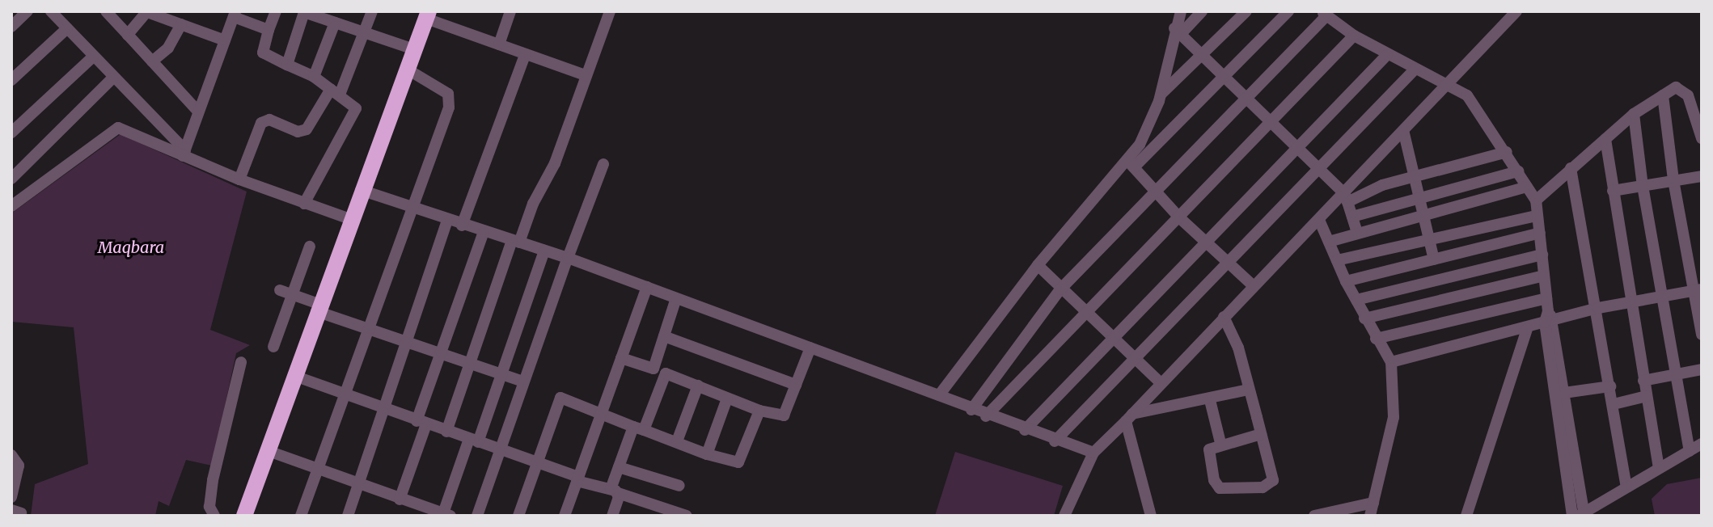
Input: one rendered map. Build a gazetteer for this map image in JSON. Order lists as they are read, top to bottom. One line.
{"parks":["Maqbara"]}
